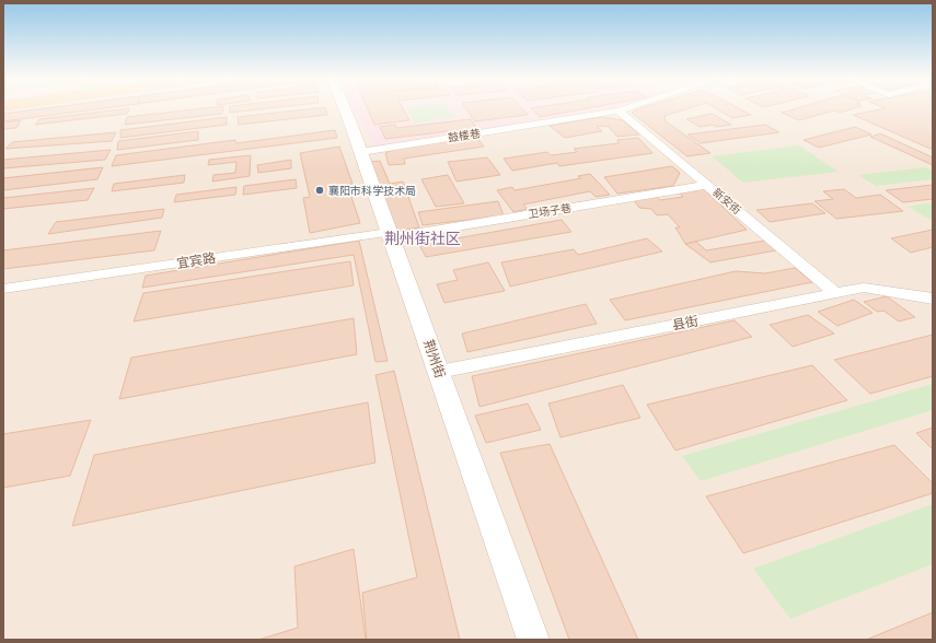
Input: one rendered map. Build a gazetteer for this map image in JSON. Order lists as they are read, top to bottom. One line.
{"streets":{"street":["鼓楼巷","新安街","卫场子巷","宜宾路","县街","荆州街"]},"crossings":[["鼓楼巷","新安街"],["鼓楼巷","荆州街"],["新安街","卫场子巷"],["新安街","县街"],["卫场子巷","宜宾路"],["卫场子巷","荆州街"],["宜宾路","荆州街"],["县街","荆州街"]],"districts":["荆州街社区"],"places":["襄阳市科学技术局"]}
